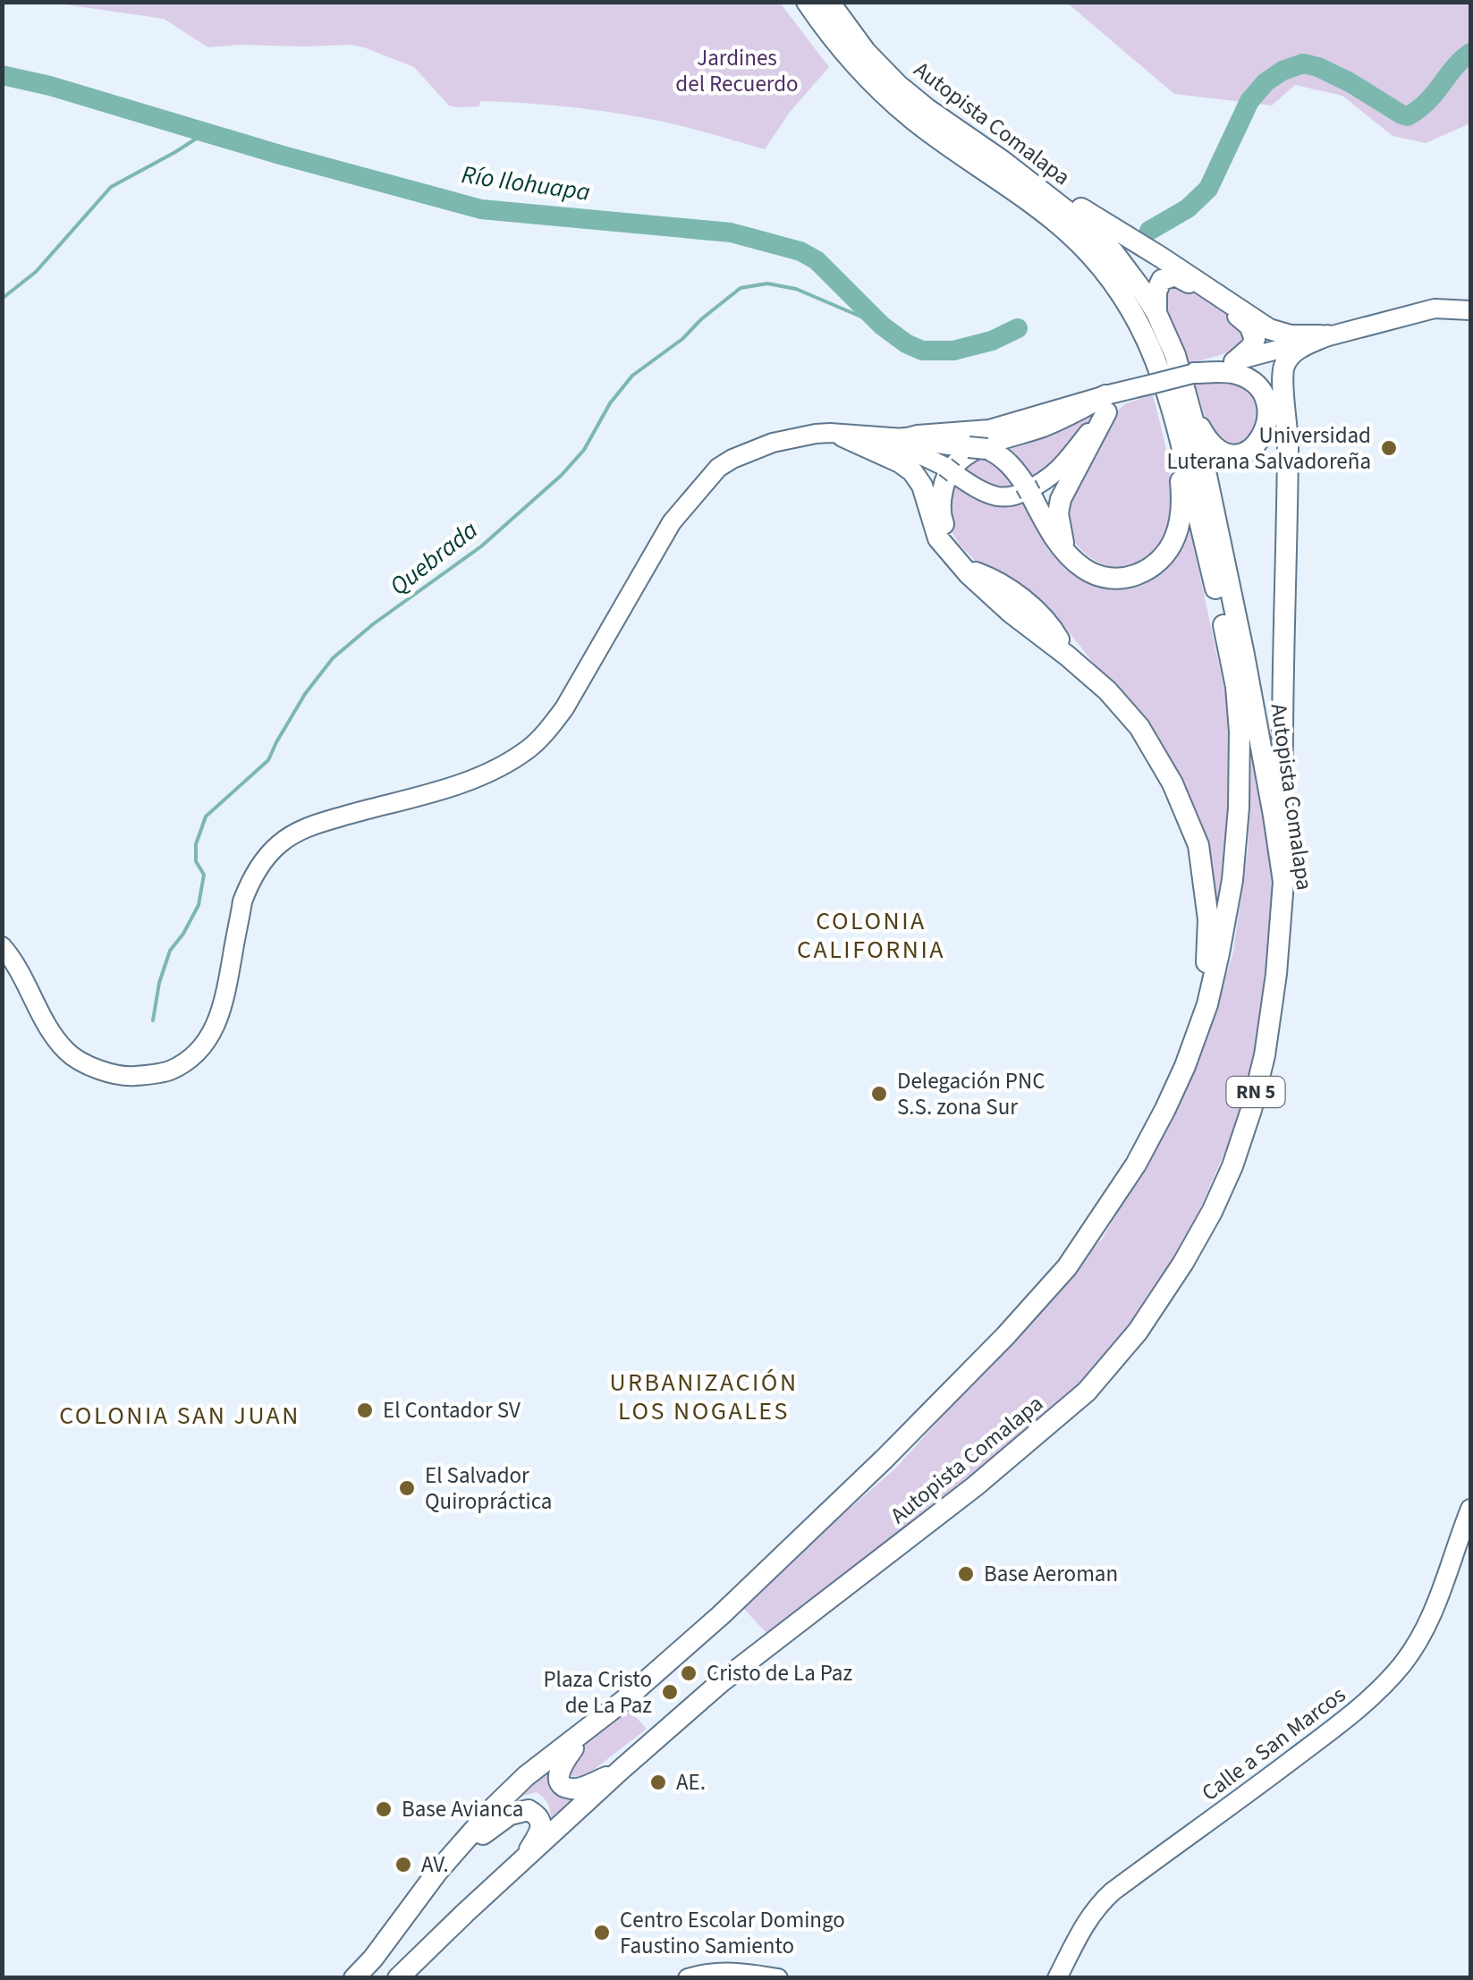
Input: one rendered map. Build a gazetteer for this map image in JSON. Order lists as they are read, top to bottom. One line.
{"streets":{"highway":["Autopista Comalapa","RN 5"],"main road":["Calle a San Marcos"]},"districts":["COLONIA CALIFORNIA","URBANIZACIÓN LOS NOGALES","COLONIA SAN JUAN"],"water":["Río Ilohuapa","Quebrada"],"parks":["Jardines del Recuerdo"],"places":["Universidad Luterana Salvadoreña","Delegación PNC S.S. zona Sur","El Contador SV","El Salvador Quiropráctica","Base Aeroman","Cristo de La Paz","Plaza Cristo de La Paz","AE.","Base Avianca","AV.","Centro Escolar Domingo Faustino Samiento"]}
